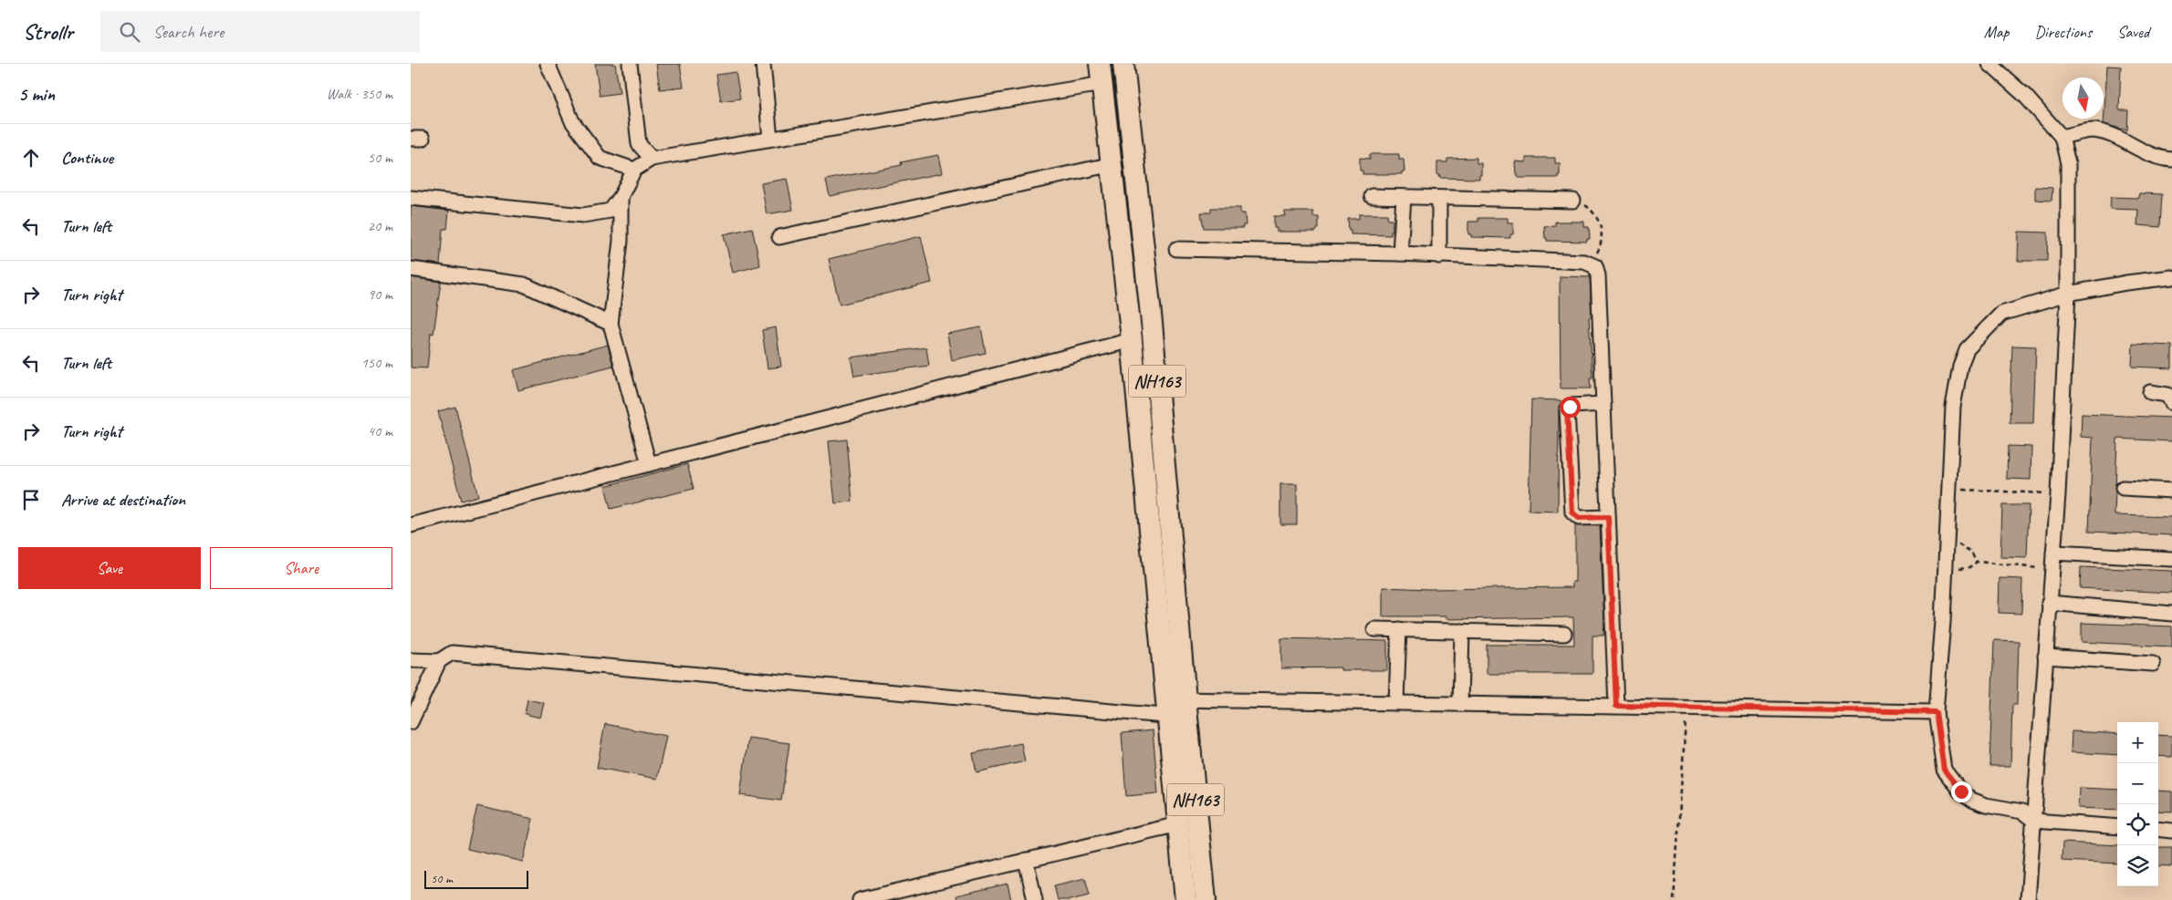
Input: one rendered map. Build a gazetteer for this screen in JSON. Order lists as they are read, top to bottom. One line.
{"streets":{"highway":["NH163"]},"scale_bar":"50 m","north":"bottom","page":{"header":"Strollr","search":"Search here","nav":["Map","Directions","Saved"],"heading":["5 min","Walk · 350 m"],"list":[["Continue","50 m"],["Turn left","20 m"],["Turn right","90 m"],["Turn left","150 m"],["Turn right","40 m"],"Arrive at destination"],"buttons":["Save","Share"],"map_buttons":["+","−"],"scale":"50 m"}}
